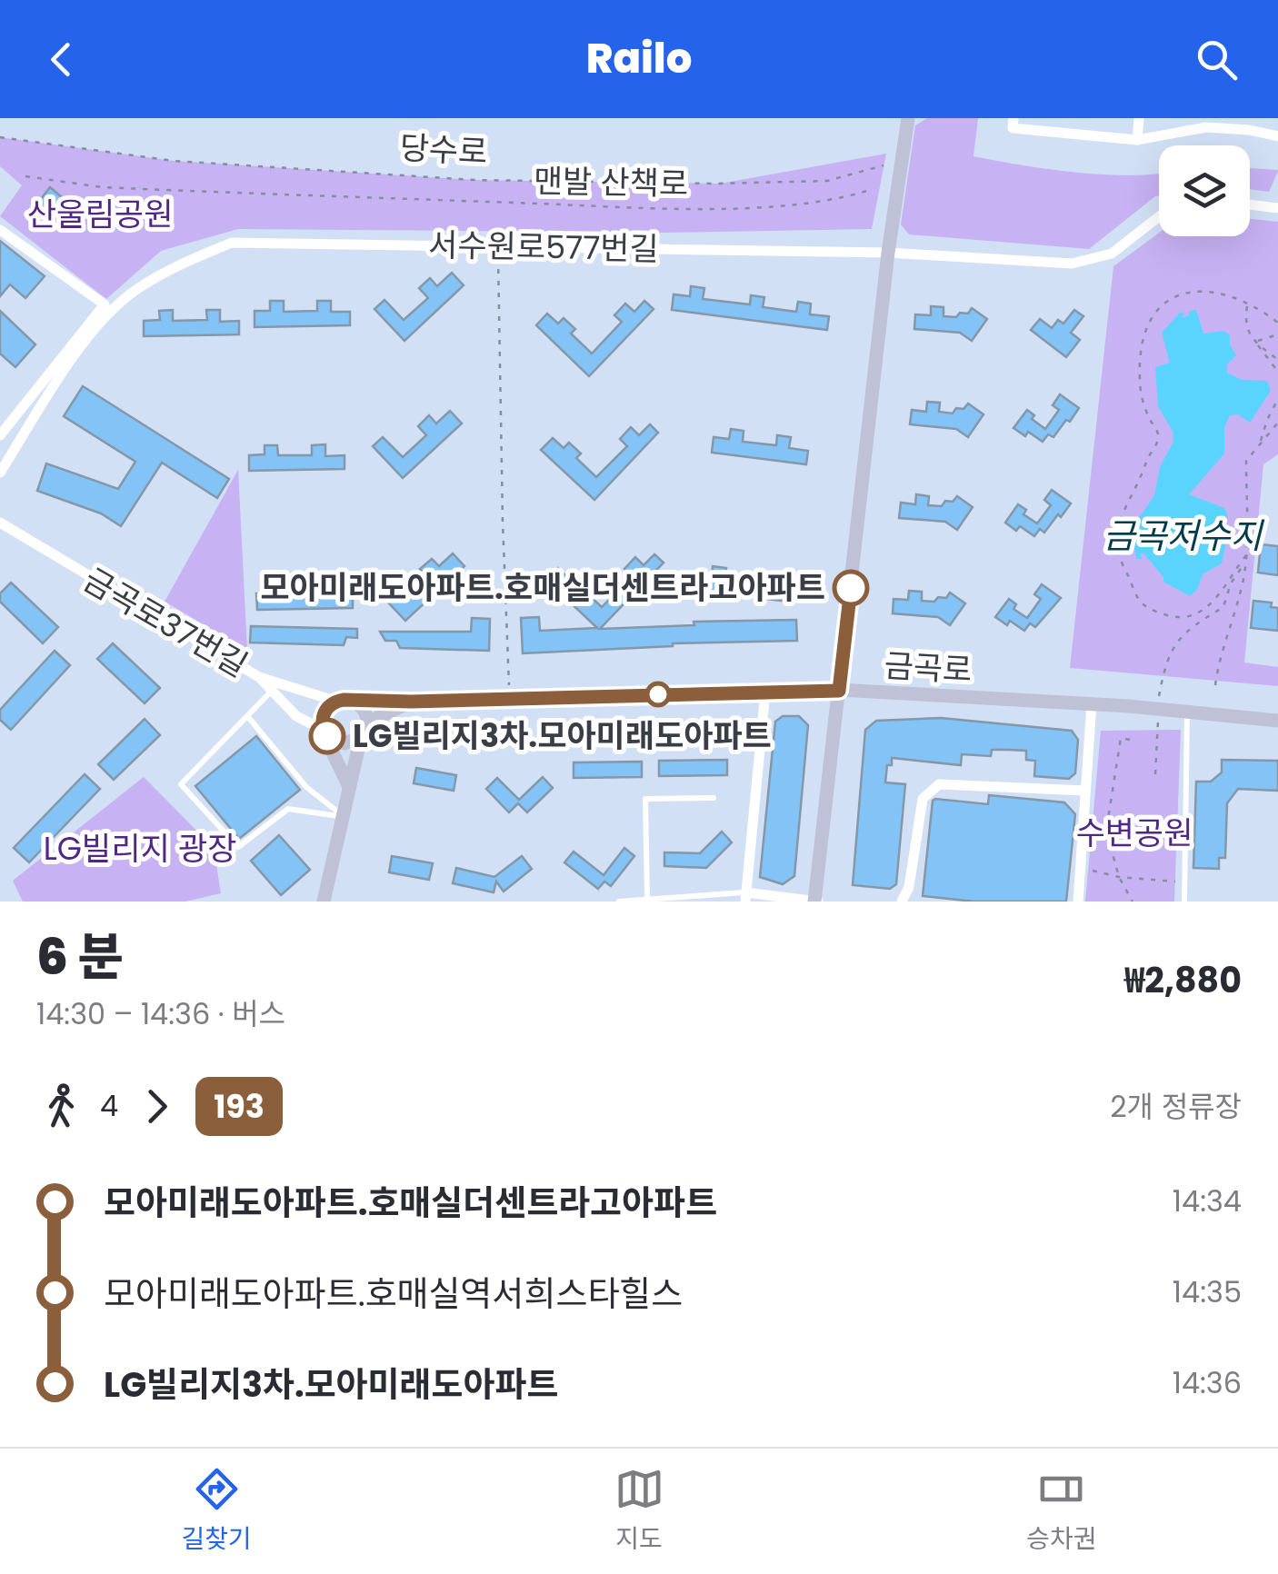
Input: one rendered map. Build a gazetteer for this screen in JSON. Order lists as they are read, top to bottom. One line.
{"streets":{"main road":["금곡로"],"street":["서수원로577번길","금곡로37번길"],"path":["당수로","맨발 산책로"]},"crossings":[["금곡로37번길","금곡로"]],"water":["금곡저수지"],"parks":["산울림공원","수변공원","LG빌리지 광장"],"places":["모아미래도아파트.호매실더센트라고아파트","LG빌리지3차.모아미래도아파트"],"lines":["bus line 193"],"page":{"header":"Railo","heading":["6 분","14:30 – 14:36 · 버스","₩2,880"],"legs":["4","193","2개 정류장"],"list":[{"name":"모아미래도아파트.호매실더센트라고아파트","value":"14:34"},{"name":"모아미래도아파트.호매실역서희스타힐스","value":"14:35"},{"name":"LG빌리지3차.모아미래도아파트","value":"14:36"}],"tabs":["길찾기","지도","승차권"]}}
